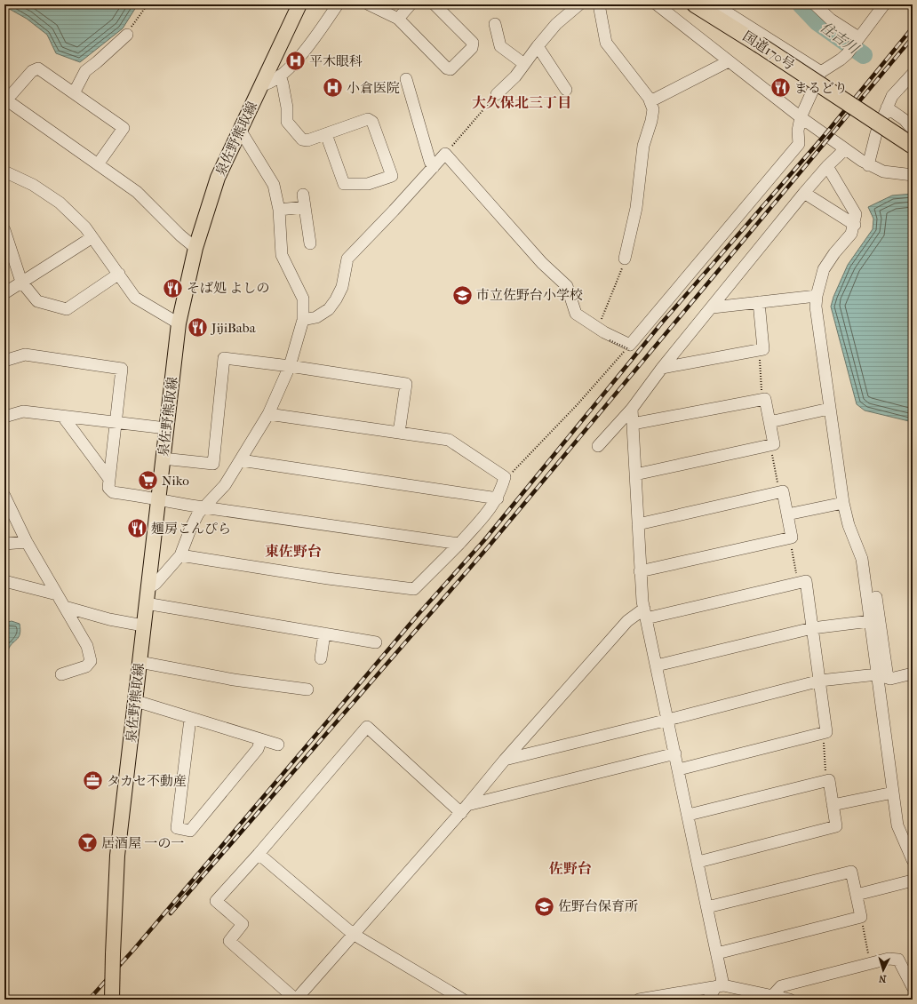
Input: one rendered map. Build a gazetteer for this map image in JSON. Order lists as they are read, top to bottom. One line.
{"streets":{"highway":["国道170号"],"main road":["泉佐野熊取線"]},"districts":["大久保北三丁目","東佐野台","佐野台"],"water":["住吉川"],"places":{"hospital":["平木眼科","小倉医院"],"restaurant":["まるどり","そば処 よしの","JijiBaba","麺房こんぴら"],"school or university":["市立佐野台小学校","佐野台保育所"],"supermarket":["Niko"],"office":["タカセ不動産"],"bar":["居酒屋 一の一"]},"north":"bottom"}
